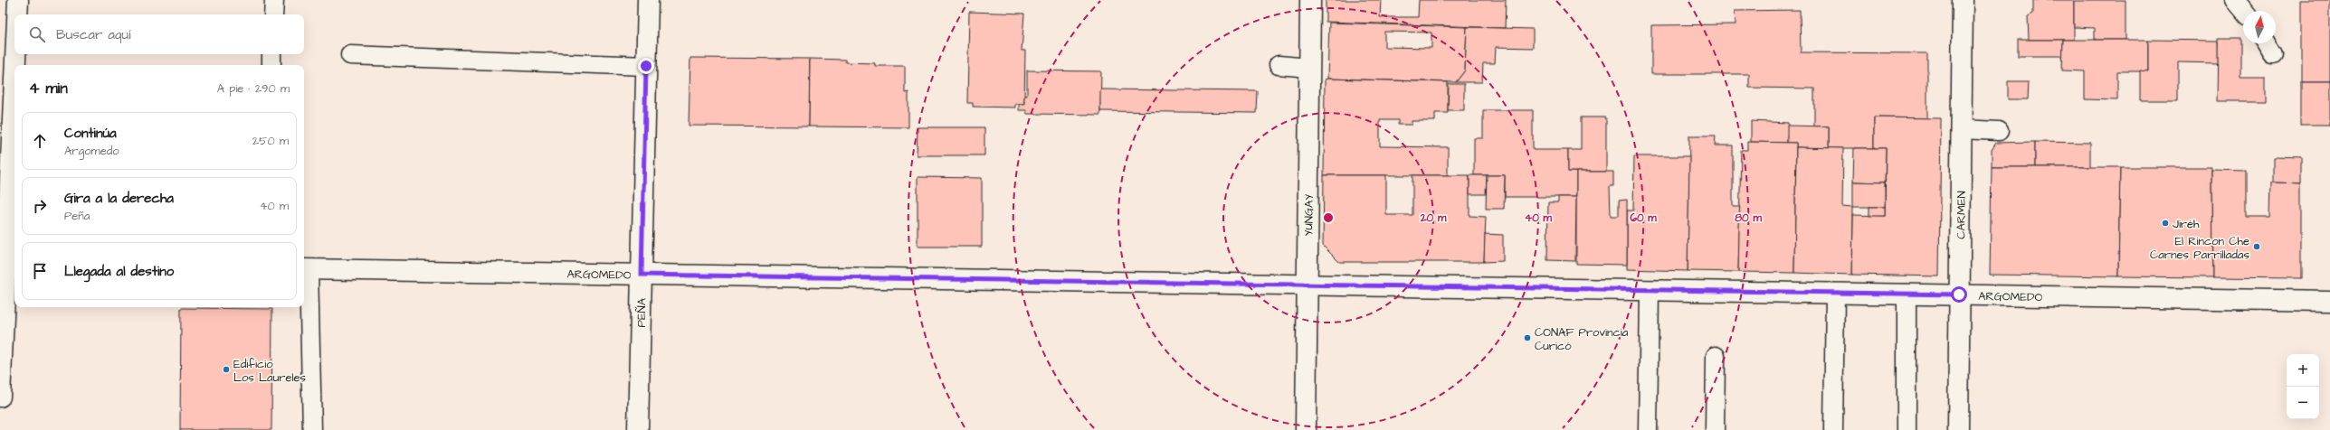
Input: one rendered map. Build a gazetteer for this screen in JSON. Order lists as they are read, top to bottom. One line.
{"streets":{"street":["YUNGAY","CARMEN","ARGOMEDO","PEÑA"]},"crossings":[["YUNGAY","ARGOMEDO"],["CARMEN","ARGOMEDO"],["ARGOMEDO","PEÑA"]],"places":["Jiréh","El Rincon Che Carnes Parrilladas","CONAF Provincia Curicó","Edificio Los Laureles"],"north":"top","page":{"search":"Buscar aquí","heading":["4 min","A pie · 290 m"],"list":[["Continúa","Argomedo","250 m"],["Gira a la derecha","Peña","40 m"],"Llegada al destino"],"map_buttons":["+","−"]},"rings":["20 m","40 m","60 m","80 m"]}
